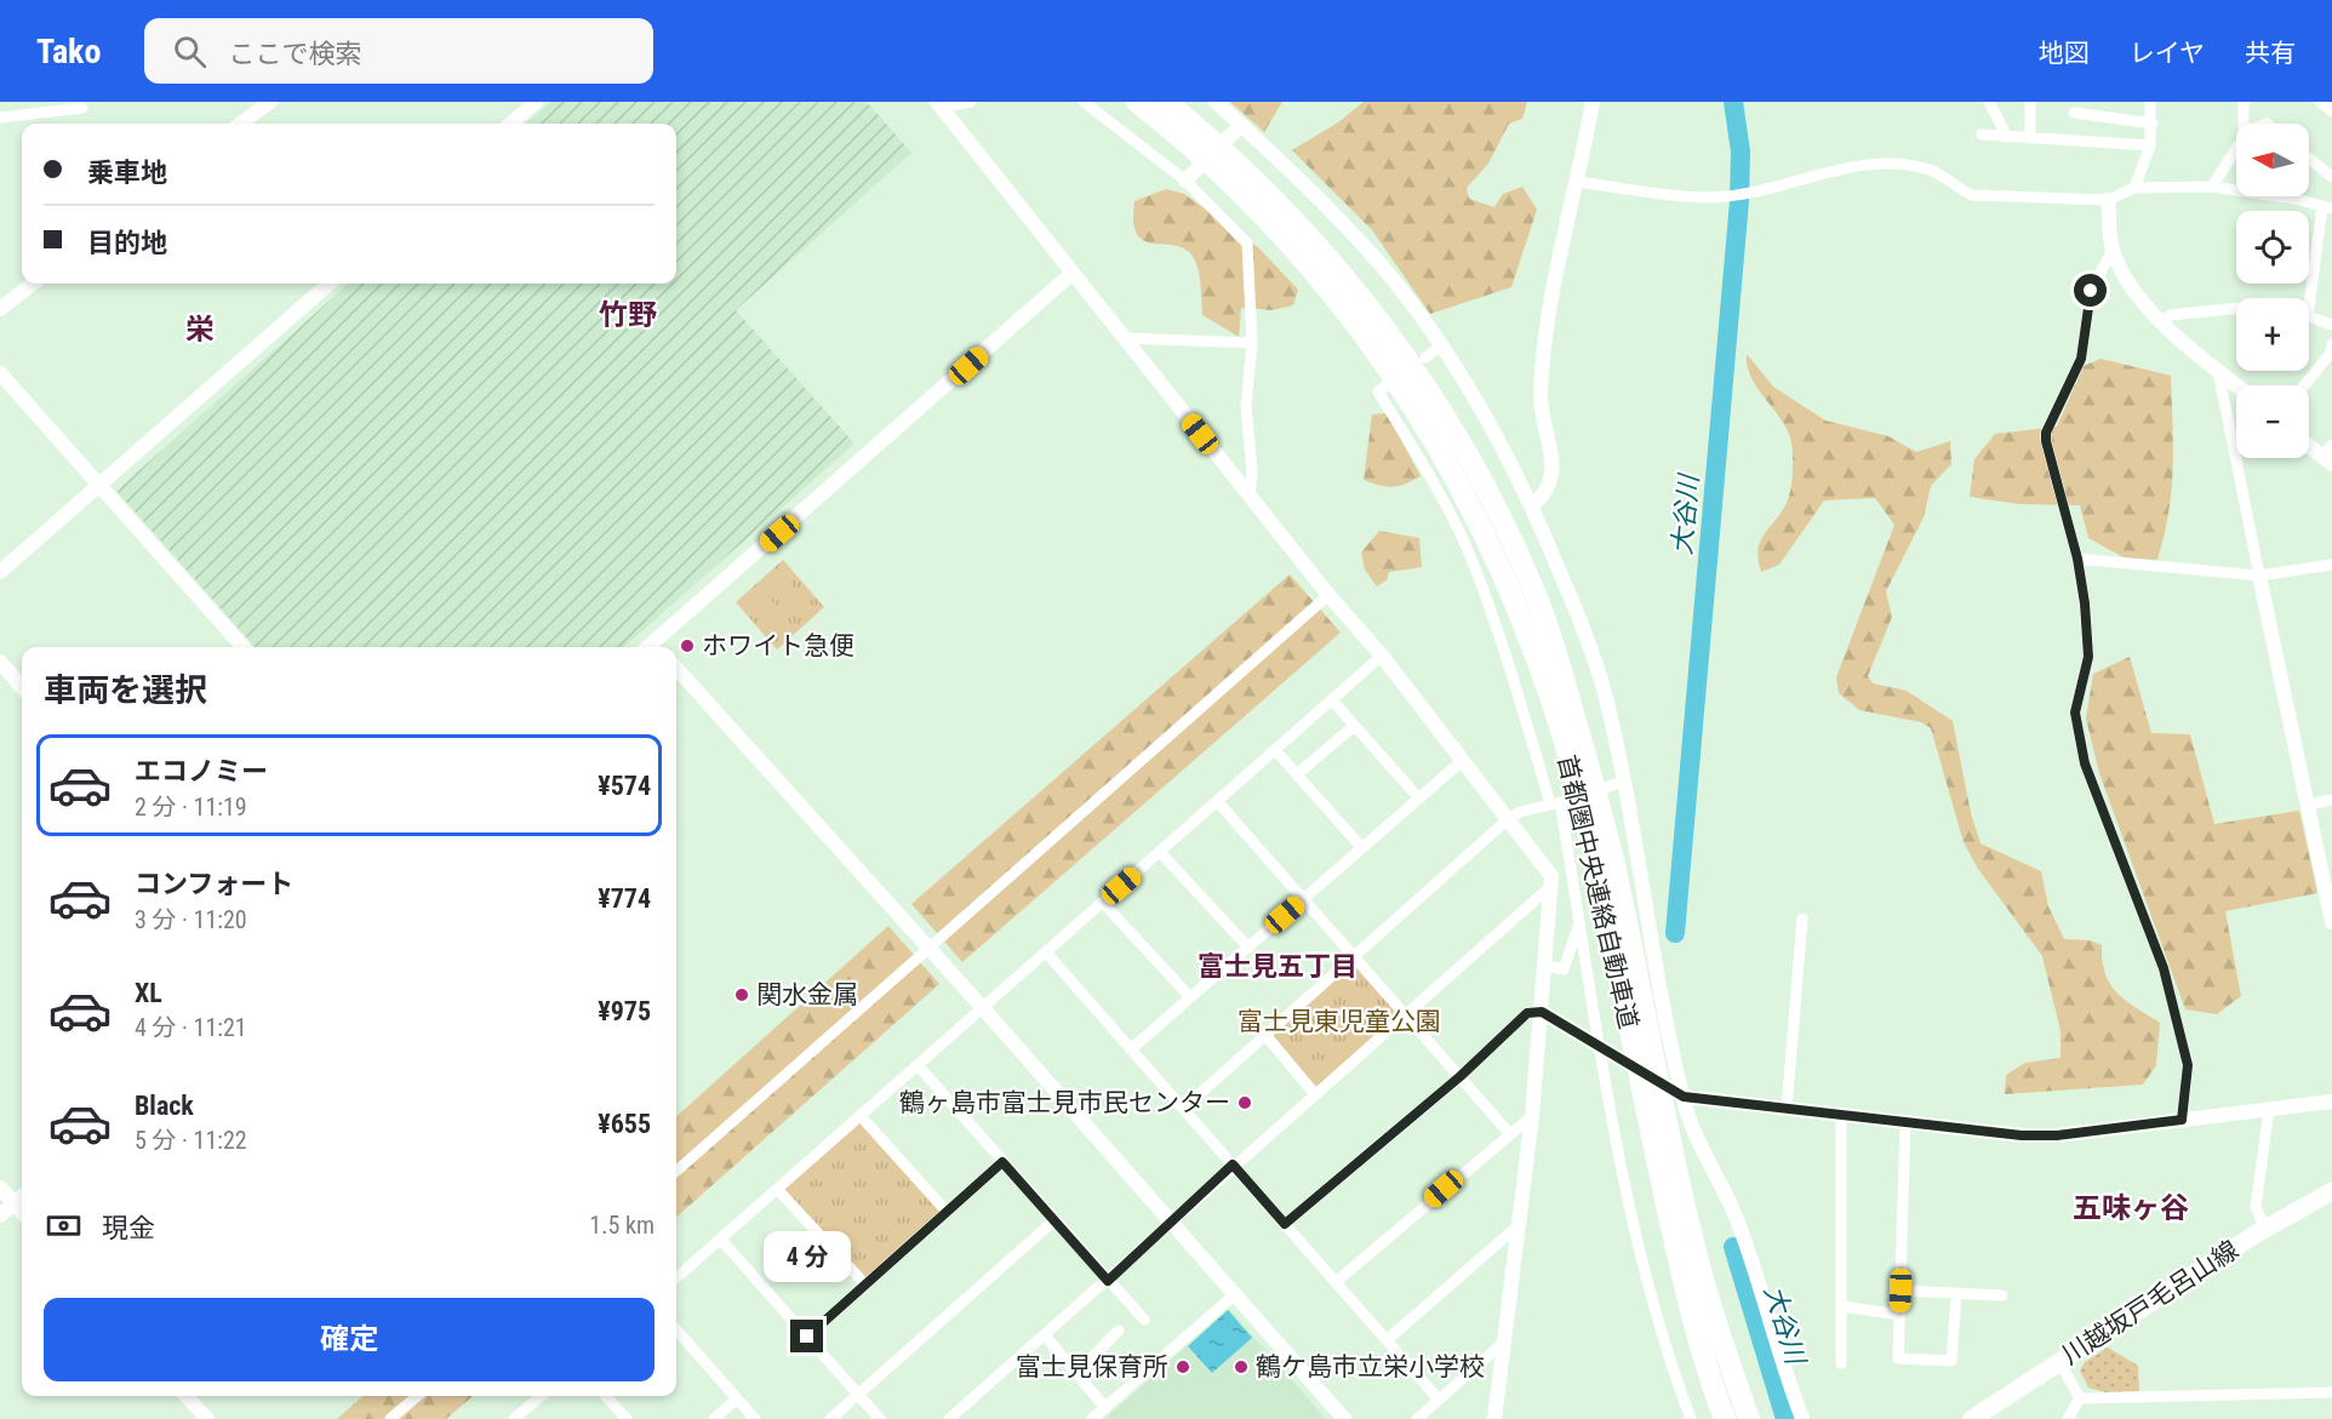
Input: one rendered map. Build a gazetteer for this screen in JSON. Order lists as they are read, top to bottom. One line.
{"streets":{"highway":["首都圏中央連絡自動車道"],"main road":["川越坂戸毛呂山線"]},"districts":["竹野","栄","富士見五丁目","五味ヶ谷"],"water":["大谷川"],"parks":["富士見東児童公園"],"places":["ホワイト急便","関水金属","鶴ヶ島市富士見市民センター","富士見保育所","鶴ケ島市立栄小学校"],"north":"left","page":{"header":"Tako","search":"ここで検索","nav":["地図","レイヤ","共有"],"map_buttons":["+","−"],"banner":["乗車地","目的地"],"heading":"車両を選択","list":[{"name":"エコノミー","note":"2 分 · 11:19","value":"¥574"},{"name":"コンフォート","note":"3 分 · 11:20","value":"¥774"},{"name":"XL","note":"4 分 · 11:21","value":"¥975"},{"name":"Black","note":"5 分 · 11:22","value":"¥655"}],"pay":["現金","1.5 km"],"bubble":"4 分","buttons":"確定"}}
